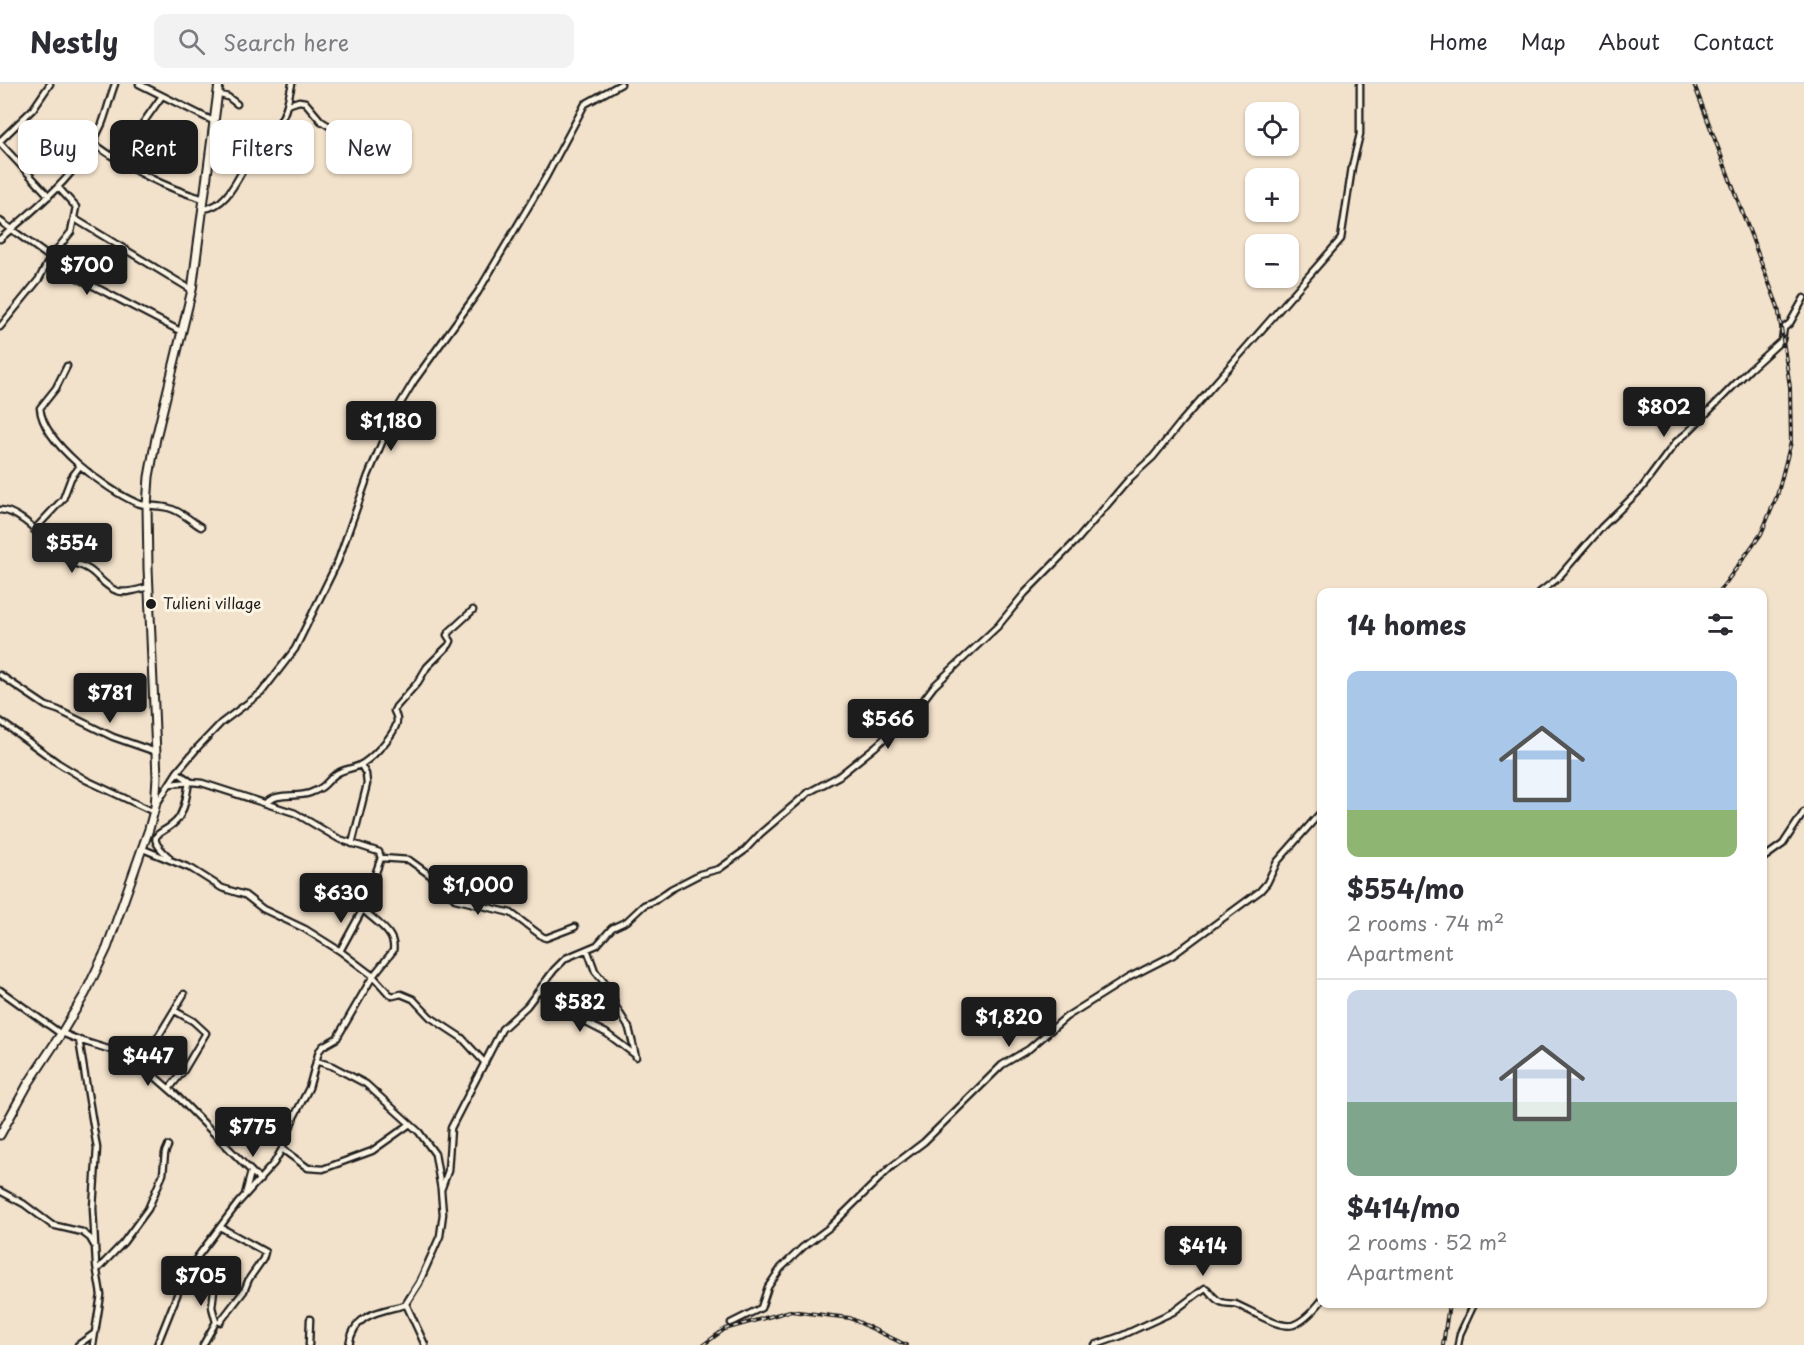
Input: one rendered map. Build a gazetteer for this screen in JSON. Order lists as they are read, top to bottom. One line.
{"places":["Tulieni village"],"page":{"header":"Nestly","search":"Search here","nav":["Home","Map","About","Contact"],"map_buttons":["+","−"],"chip":["Buy","Rent","Filters","New"],"price":["$700","$802","$1,180","$554","$781","$566","$1,000","$630","$582","$1,820","$447","$775","$414","$705"],"heading":"14 homes","list":[{"name":"$554/mo","note":"2 rooms · 74 m² · Apartment"},{"name":"$414/mo","note":"2 rooms · 52 m² · Apartment"}]}}
